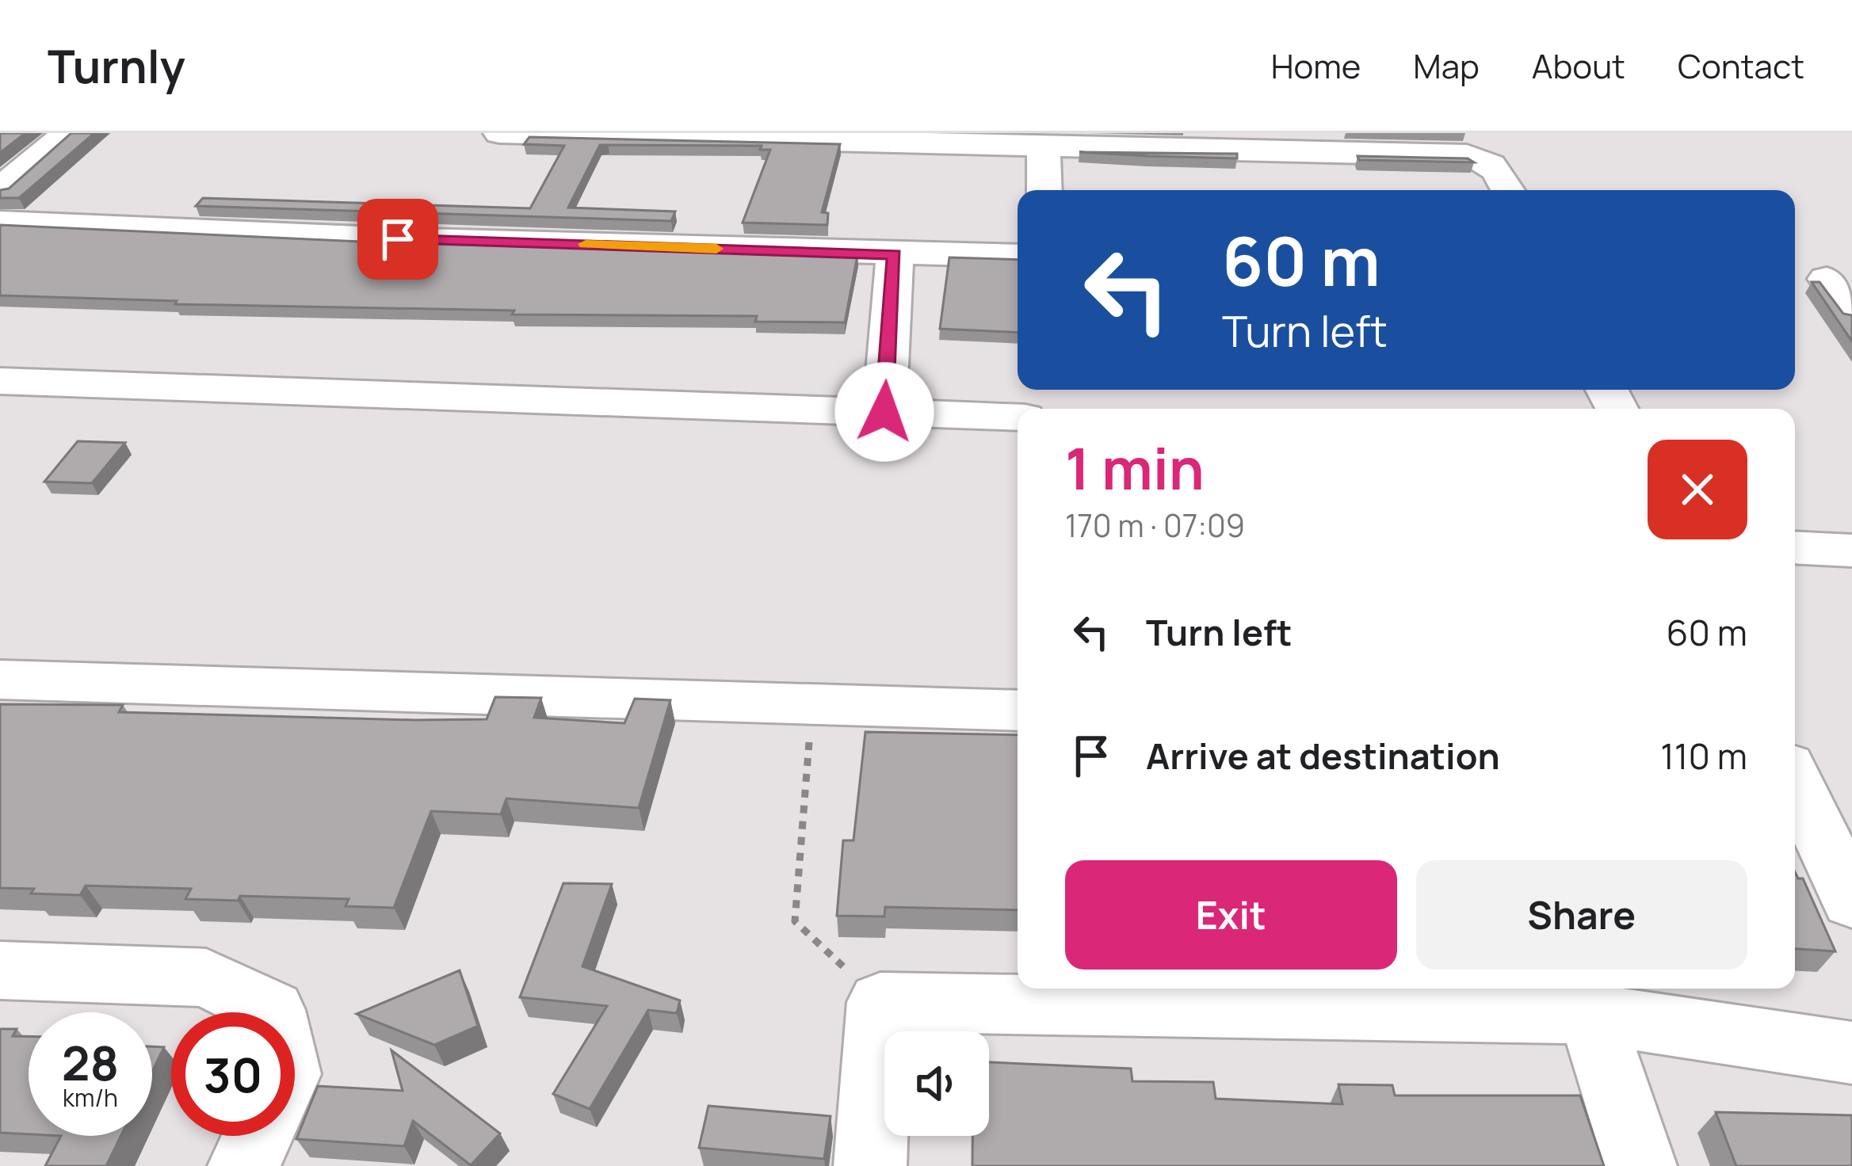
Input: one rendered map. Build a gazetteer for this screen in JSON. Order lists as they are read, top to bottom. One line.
{"page":{"header":"Turnly","nav":["Home","Map","About","Contact"],"turn":["60 m","Turn left"],"heading":["1 min","170 m · 07:09"],"list":[{"name":"Turn left","value":"60 m"},{"name":"Arrive at destination","value":"110 m"}],"buttons":["Exit","Share"],"speed":"28 km/h","limit":"30"}}
